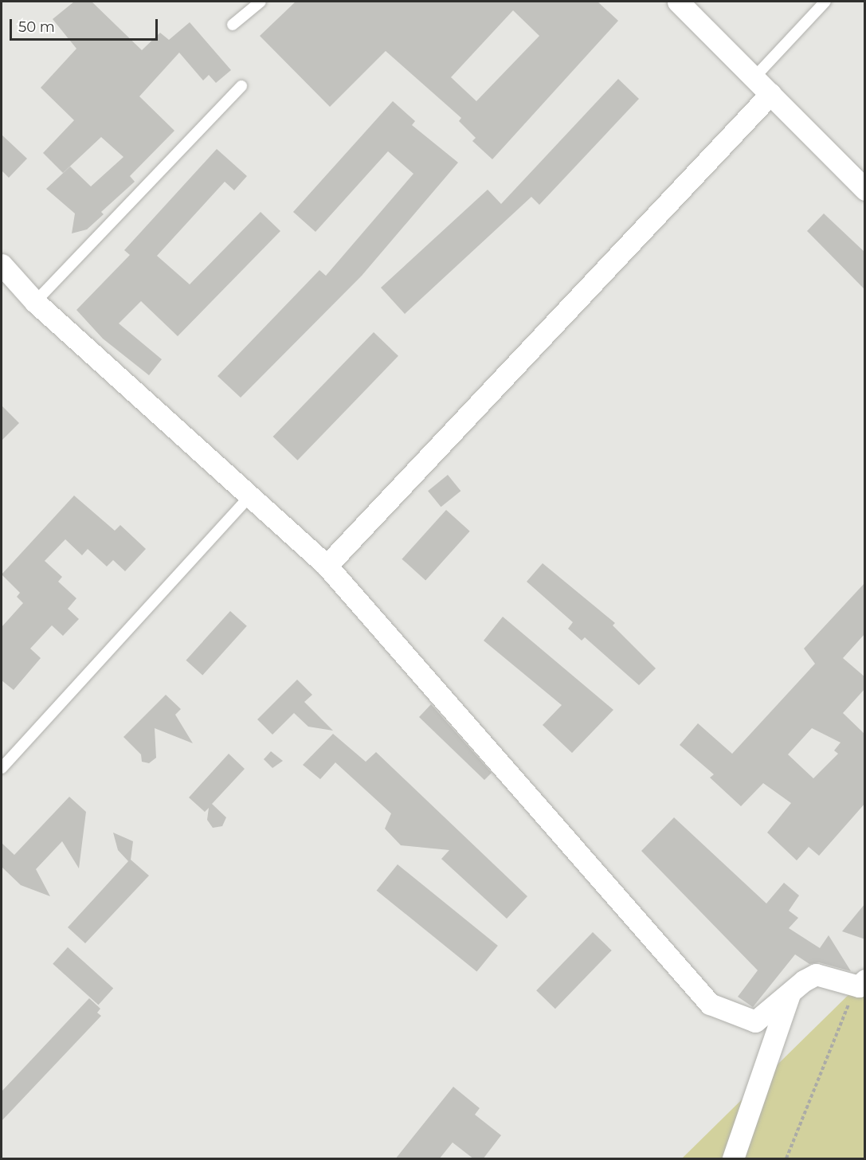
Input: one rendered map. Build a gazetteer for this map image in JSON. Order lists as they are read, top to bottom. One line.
{"scale_bar":"50 m"}
